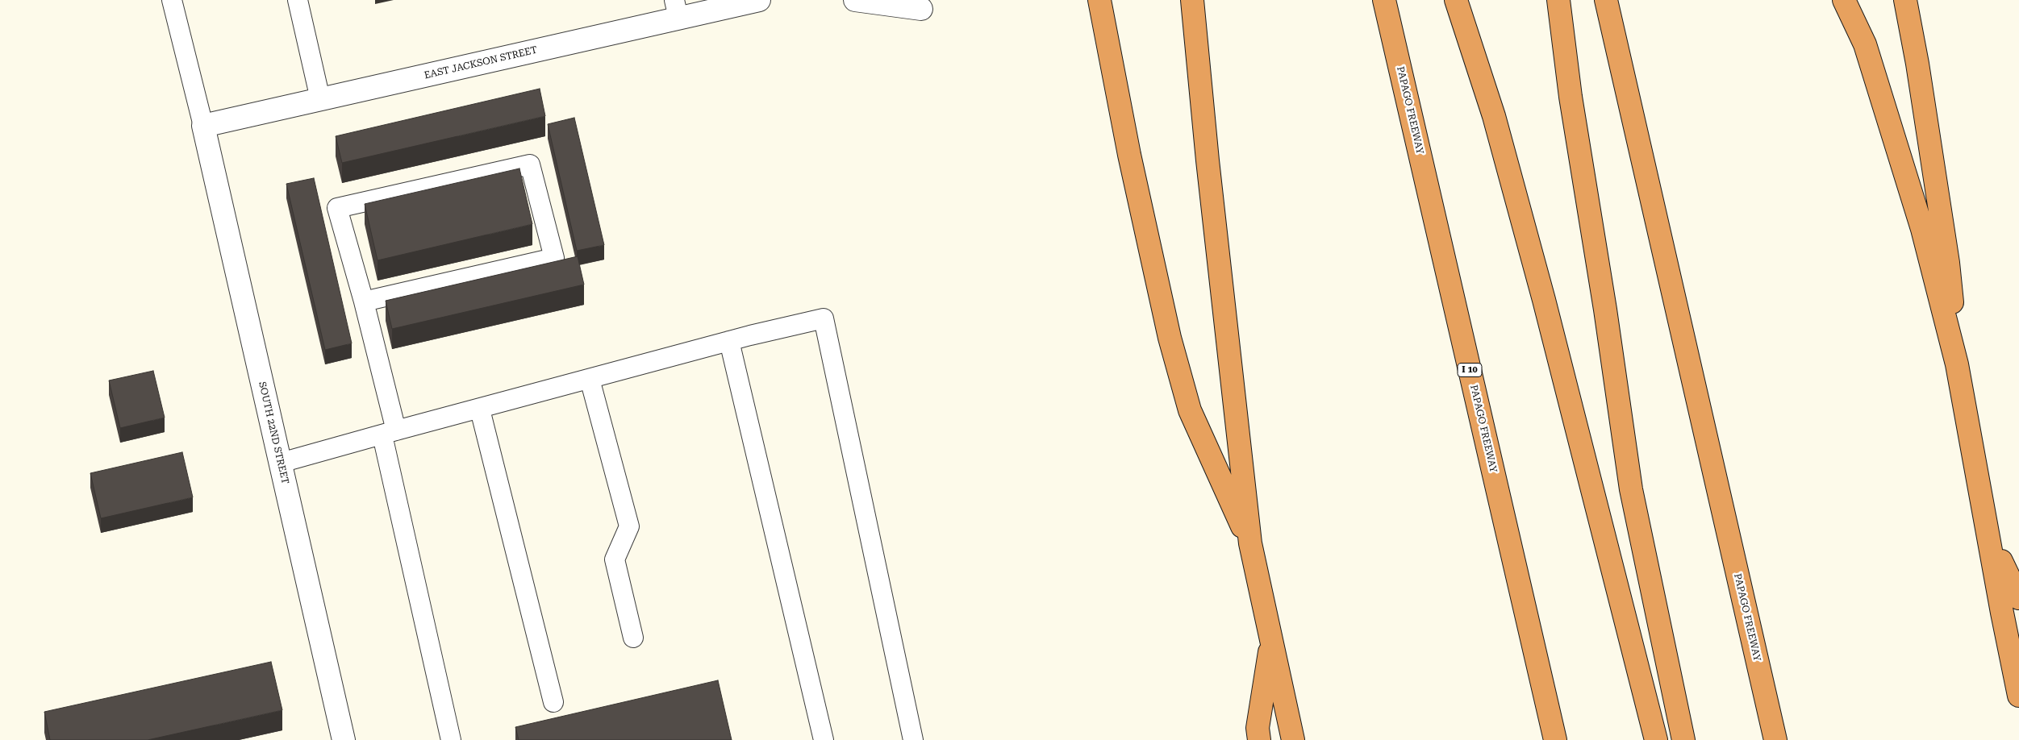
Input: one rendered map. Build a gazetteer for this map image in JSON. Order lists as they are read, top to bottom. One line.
{"streets":{"highway":["PAPAGO FREEWAY","I 10"],"street":["EAST JACKSON STREET","SOUTH 22ND STREET"]},"crossings":[["EAST JACKSON STREET","SOUTH 22ND STREET"]]}
